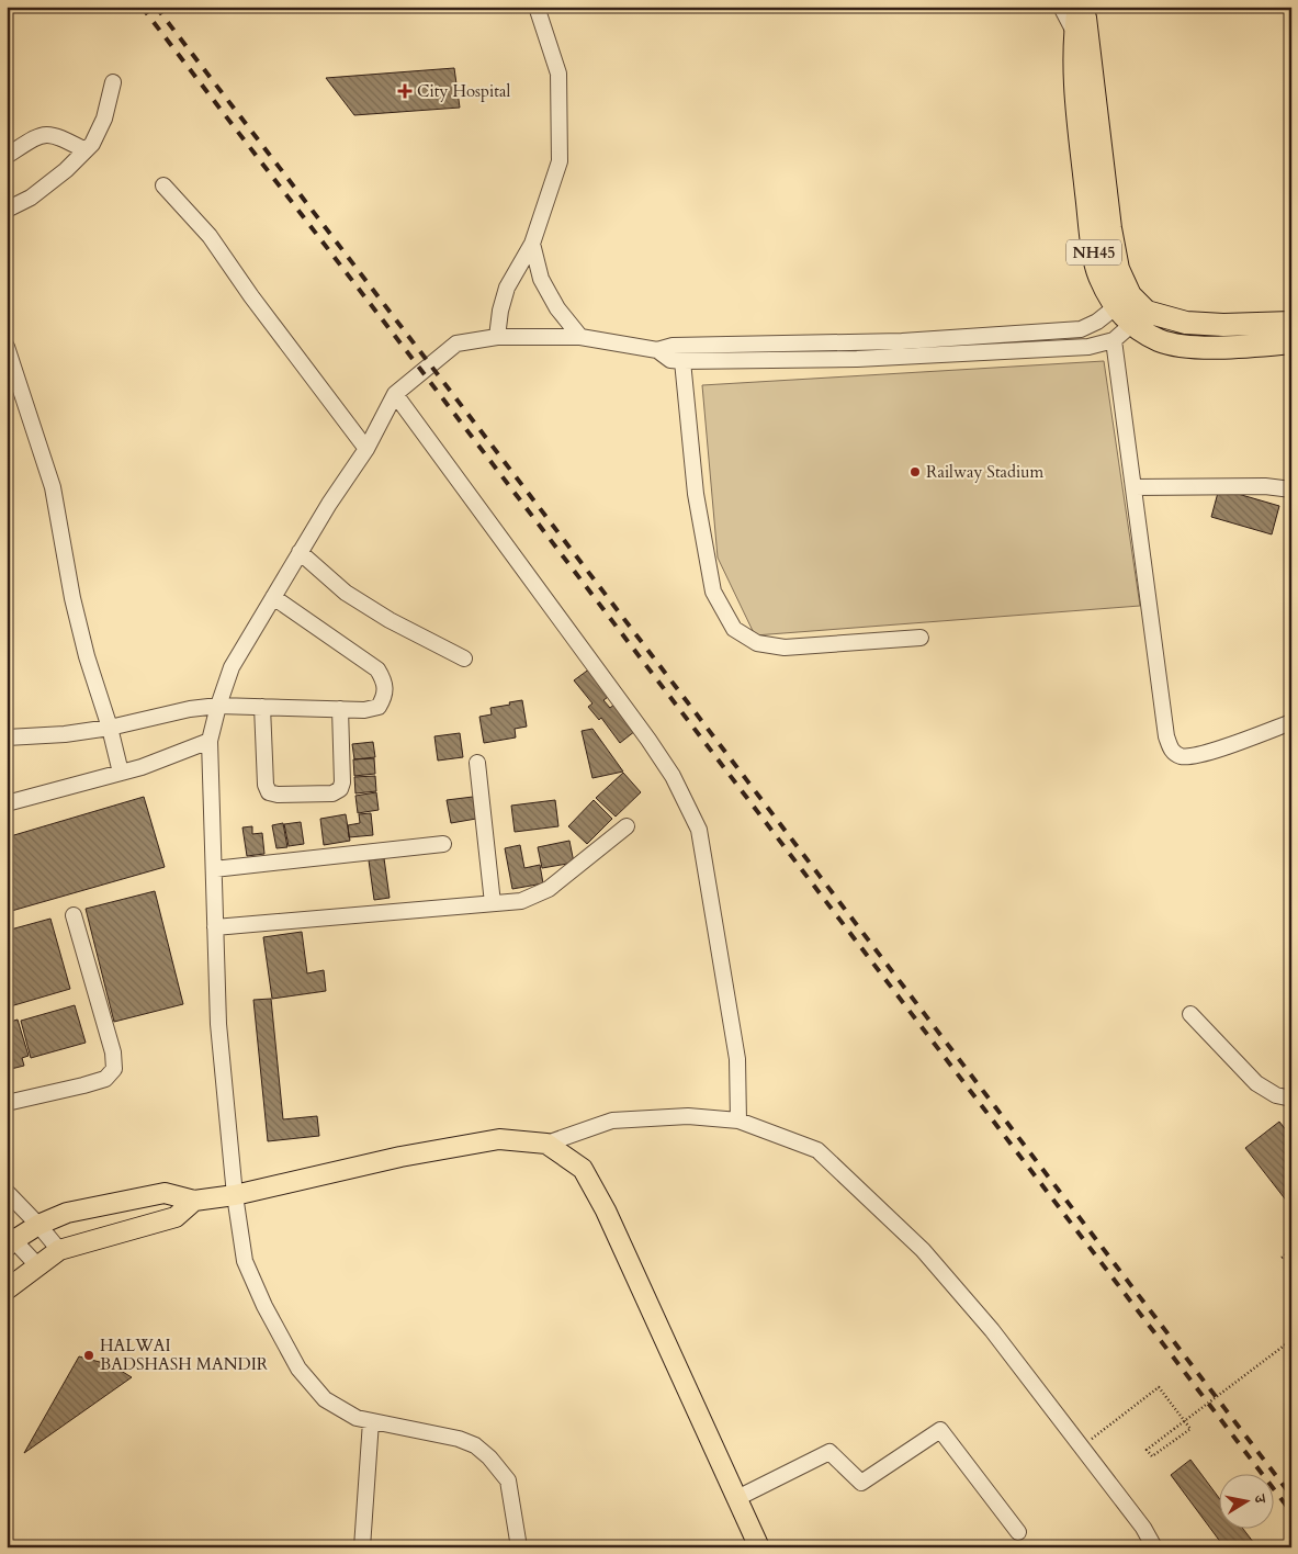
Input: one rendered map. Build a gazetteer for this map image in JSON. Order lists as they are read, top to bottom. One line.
{"streets":{"highway":["NH45"]},"places":{"health":["City Hospital"],"other":["Railway Stadium","HALWAI BADSHASH MANDIR"]},"north":"right"}
